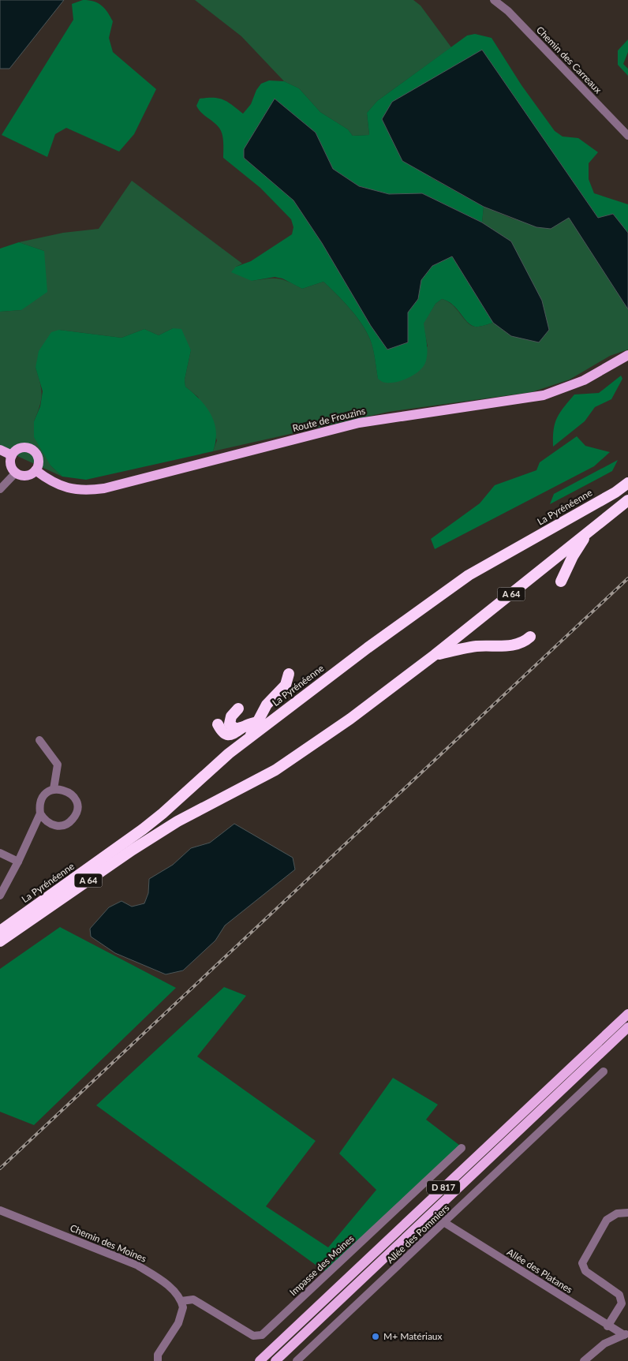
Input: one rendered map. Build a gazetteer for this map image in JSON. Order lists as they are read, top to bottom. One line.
{"streets":{"highway":["La Pyrénéenne","A 64"],"main road":["Route de Frouzins","D 817"],"street":["Chemin des Carreaux","Allée des Pommiers","Chemin des Moines","Impasse des Moines","Allée des Platanes"]},"crossings":[["Allée des Pommiers","Allée des Platanes"],["Chemin des Moines","Impasse des Moines"]],"places":["M+ Matériaux"]}
